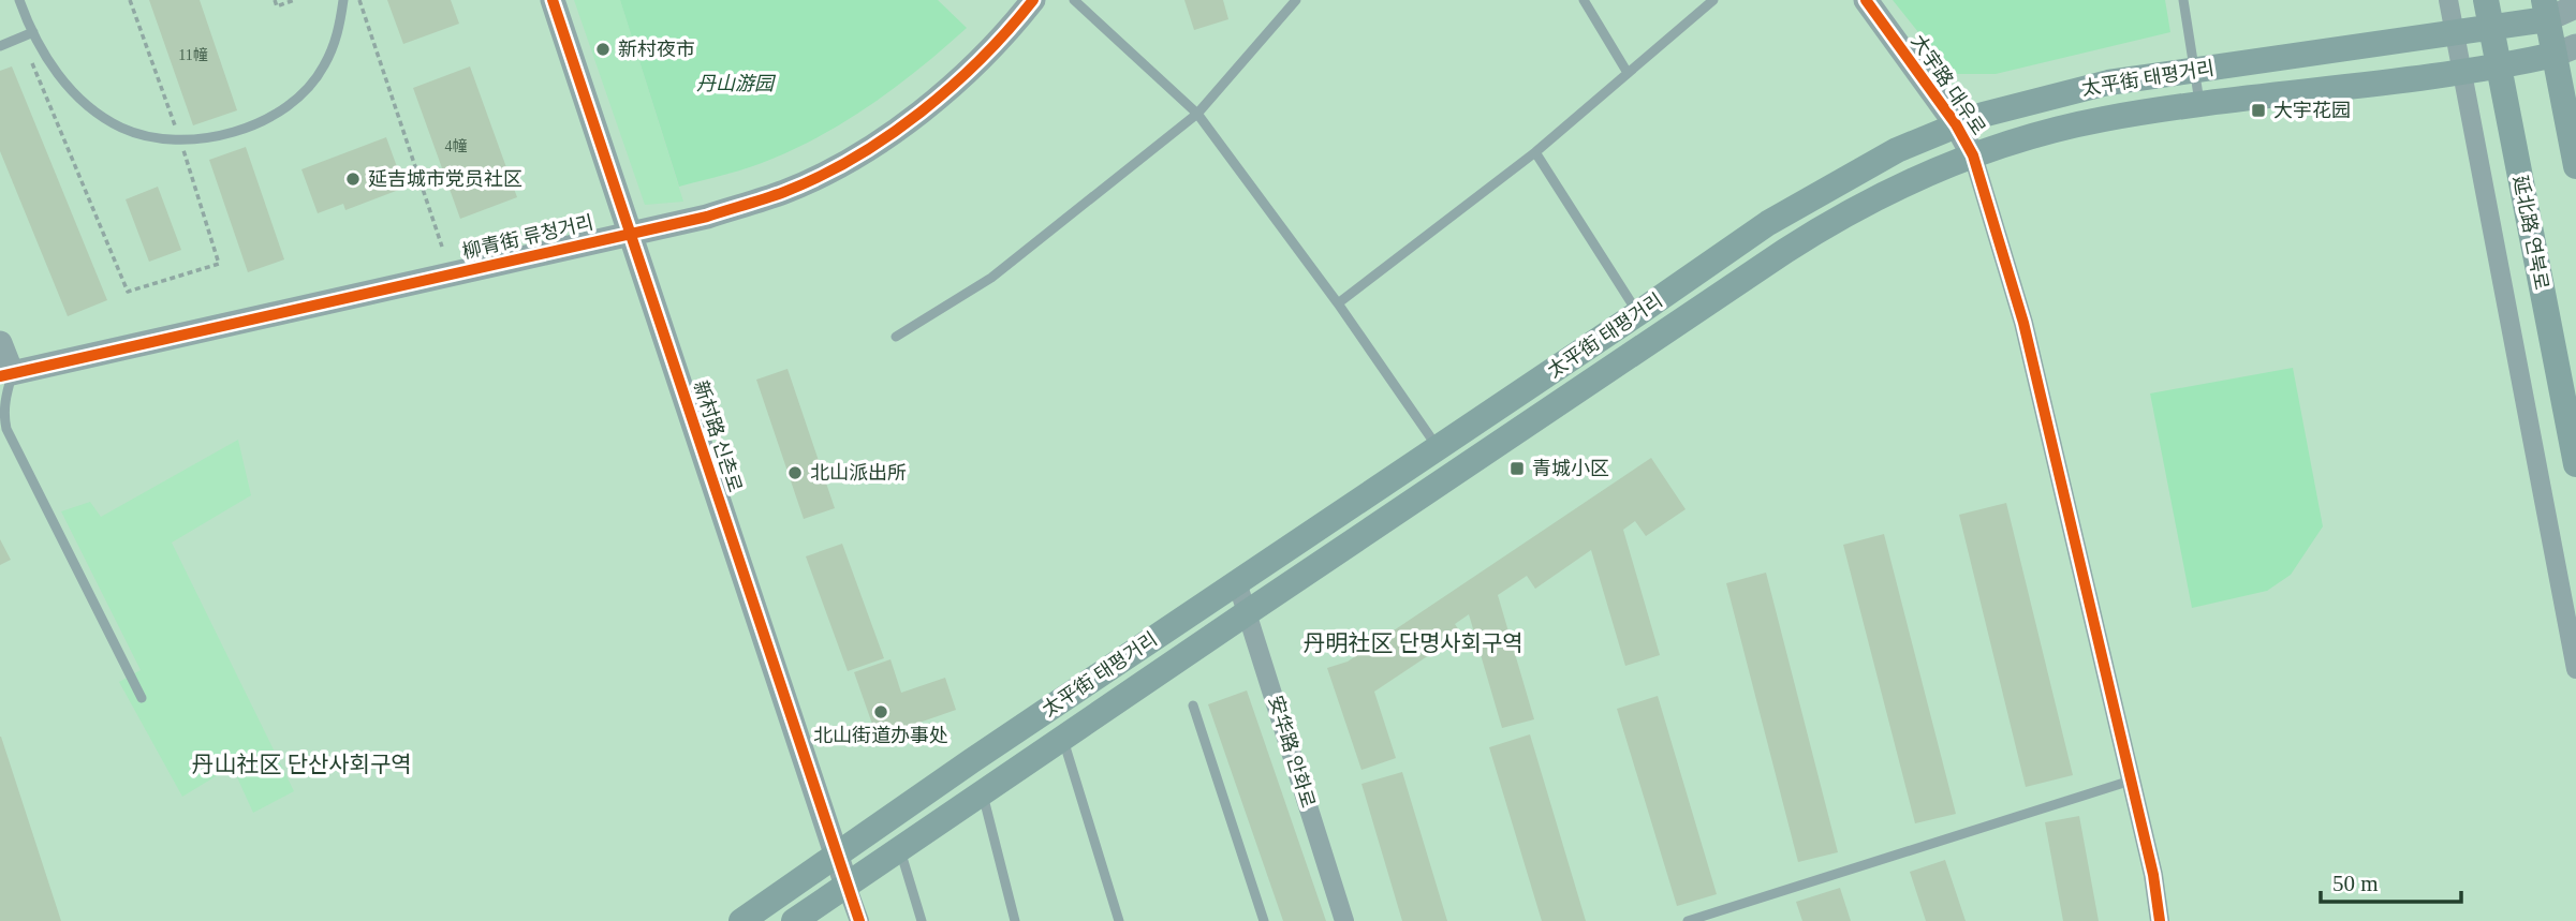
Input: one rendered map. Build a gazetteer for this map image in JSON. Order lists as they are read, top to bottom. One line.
{"streets":{"main road":["太平街 태평거리","延北路 연북로"],"street":["大宇路 대우로","柳青街 류청거리","新村路 신촌로","安华路 안화로"]},"crossings":[["太平街 태평거리","大宇路 대우로"],["太平街 태평거리","延北路 연북로"],["太平街 태평거리","新村路 신촌로"],["太平街 태평거리","安华路 안화로"],["柳青街 류청거리","新村路 신촌로"]],"districts":["丹明社区 단명사회구역","丹山社区 단산사회구역"],"parks":["丹山游园"],"places":{"other":["新村夜市","延吉城市党员社区","北山派出所","北山街道办事处"],"transit":["大宇花园","青城小区"]},"house_numbers":["11幢","4幢"],"scale_bar":"50 m"}
